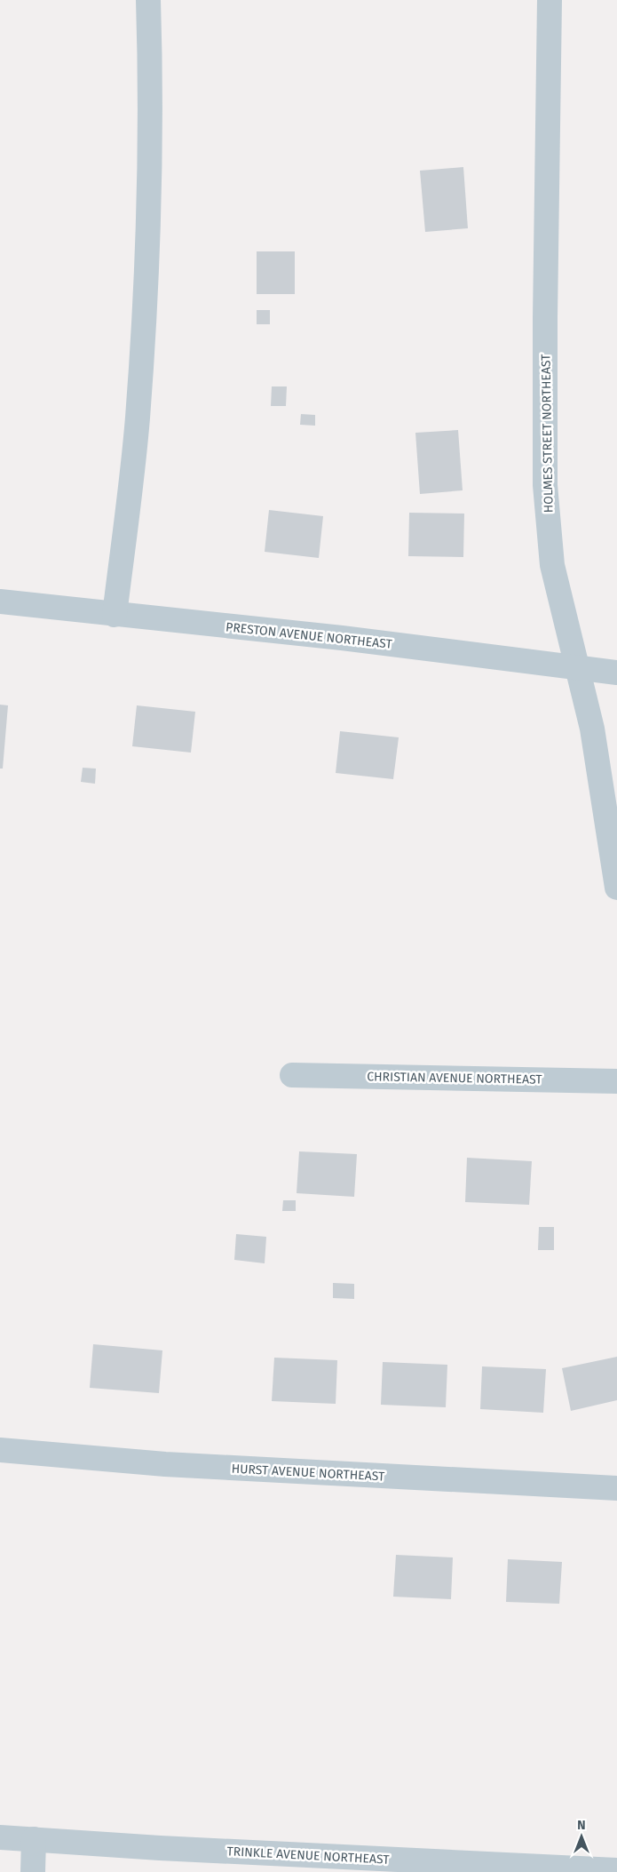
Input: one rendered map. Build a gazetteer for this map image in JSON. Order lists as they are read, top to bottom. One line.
{"streets":{"street":["HOLMES STREET NORTHEAST","PRESTON AVENUE NORTHEAST","CHRISTIAN AVENUE NORTHEAST","HURST AVENUE NORTHEAST","TRINKLE AVENUE NORTHEAST"]},"crossings":[["HOLMES STREET NORTHEAST","PRESTON AVENUE NORTHEAST"]],"north":"top"}
